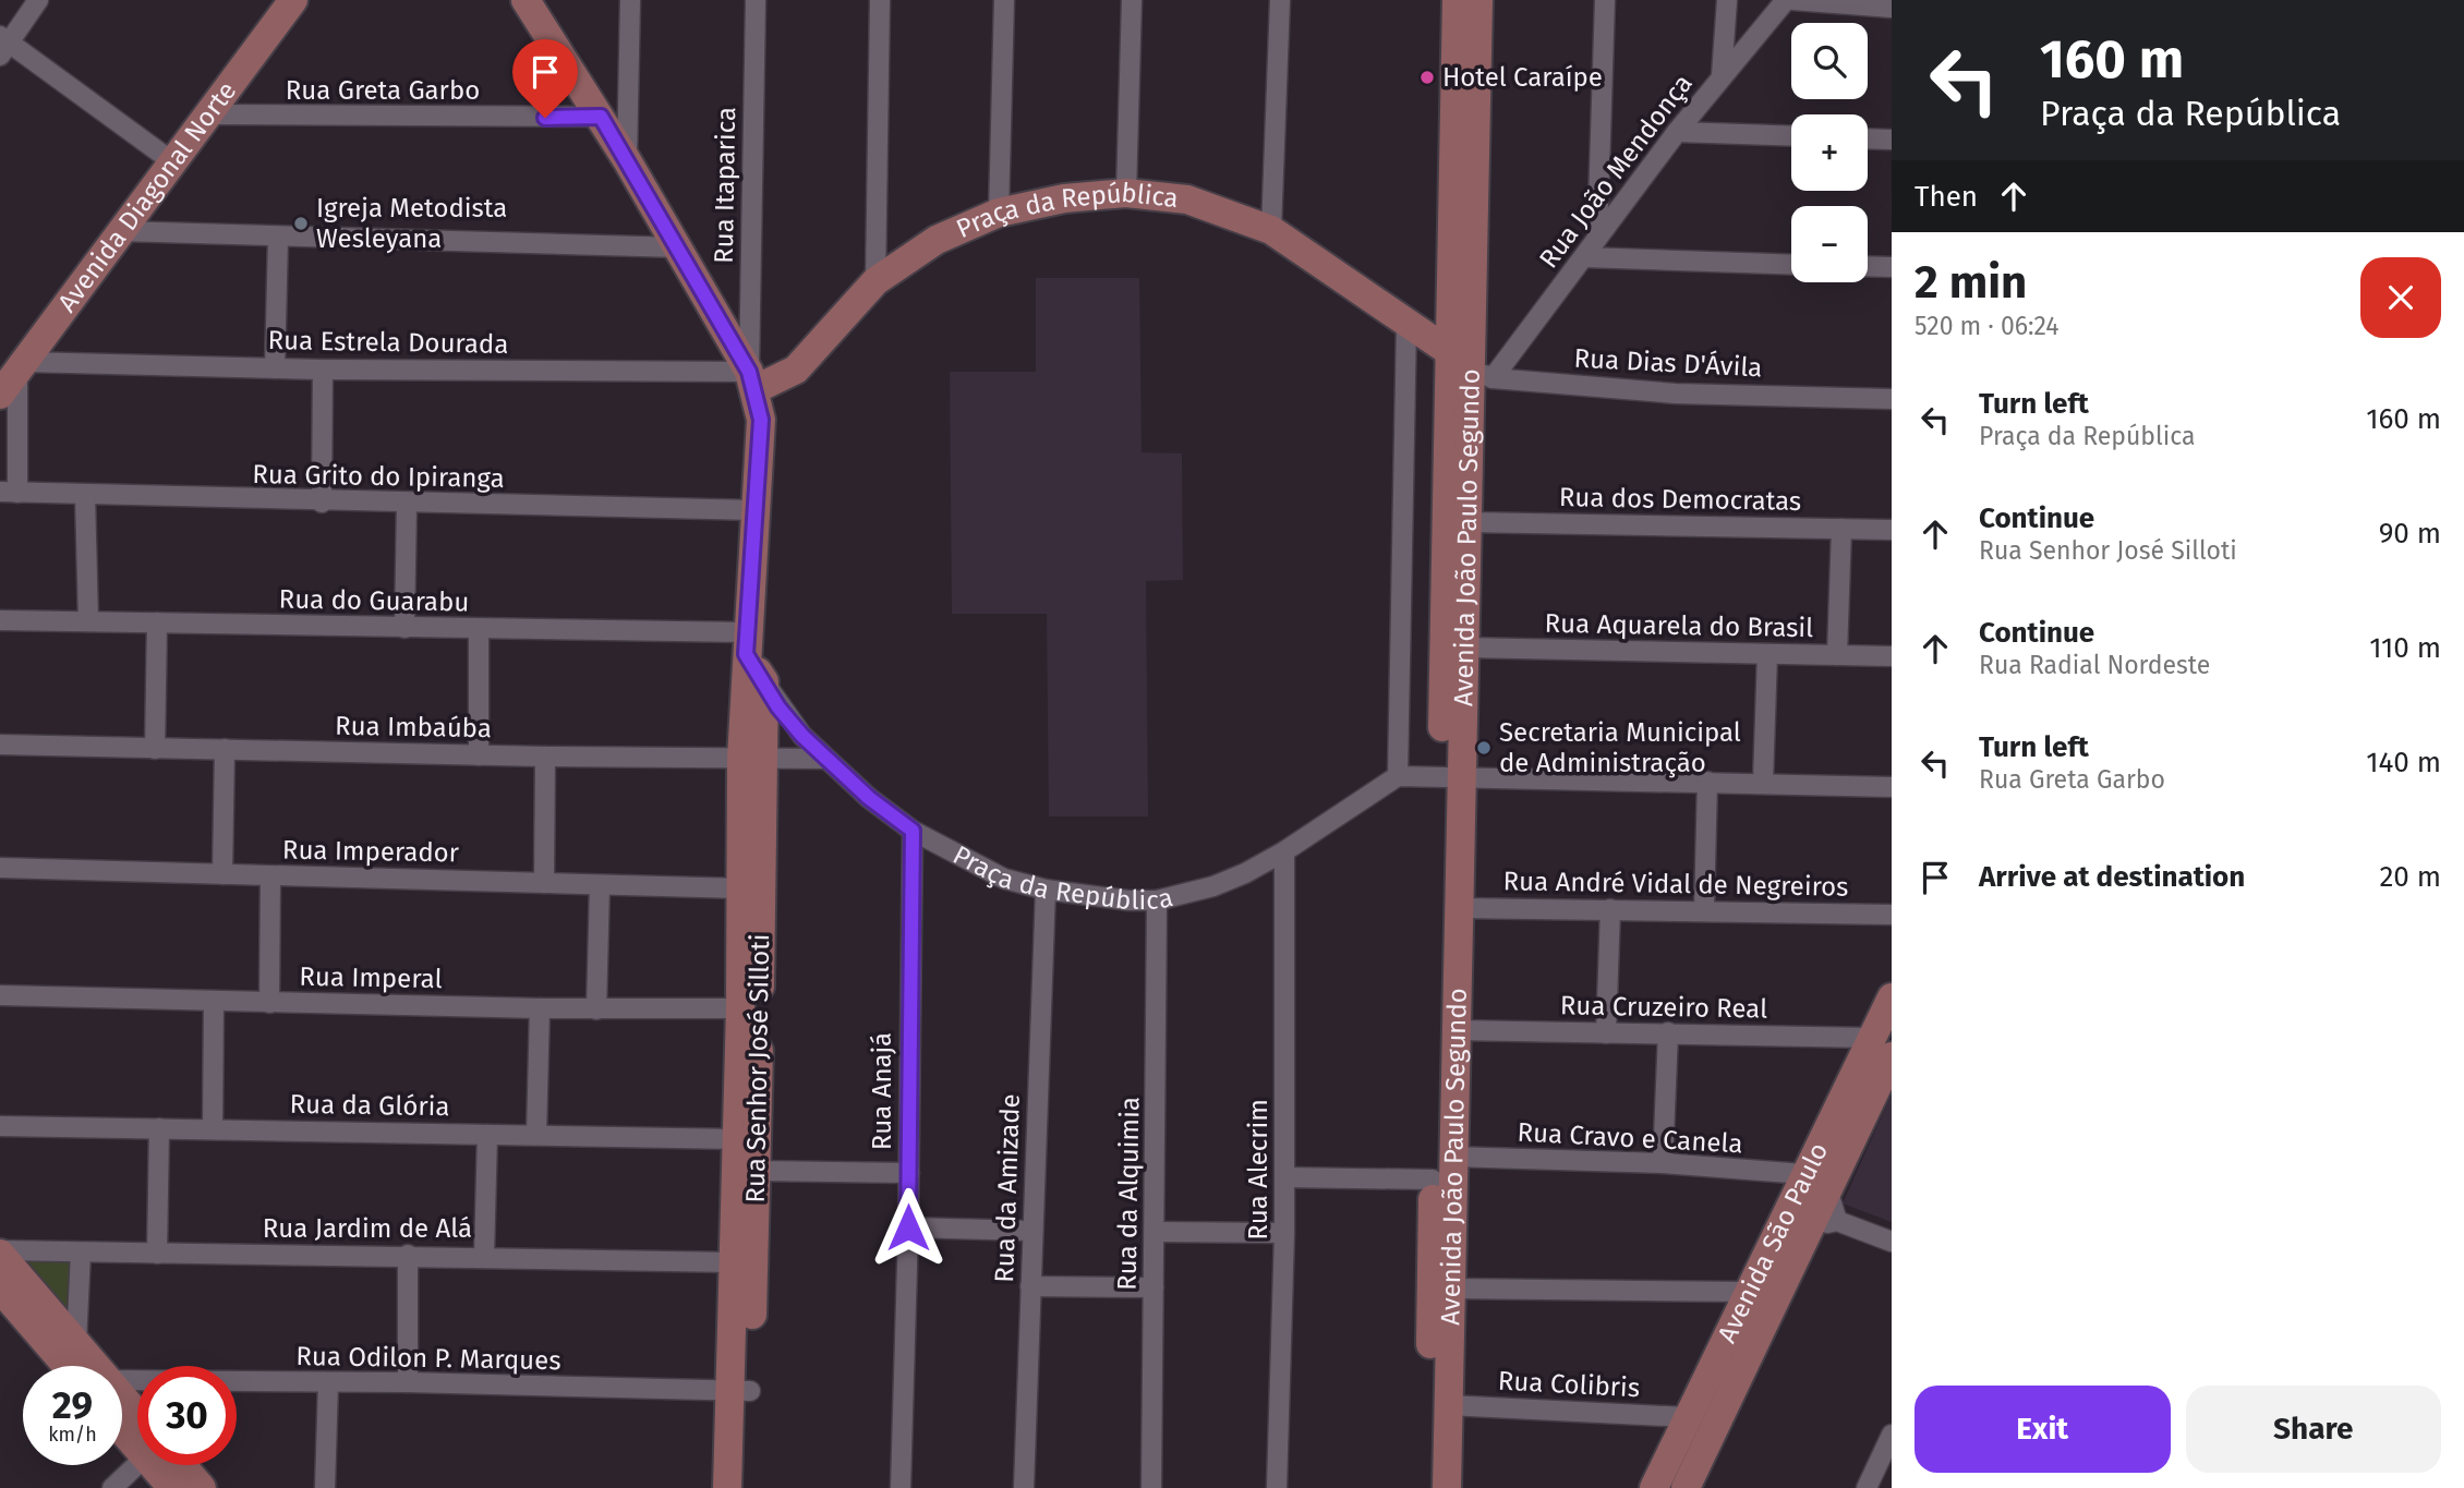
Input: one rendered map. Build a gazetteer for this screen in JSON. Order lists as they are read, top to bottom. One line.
{"streets":{"street":["Rua Greta Garbo","Rua João Mendonça","Rua Itaparica","Avenida Diagonal Norte","Praça da República","Rua Estrela Dourada","Rua Dias D'Ávila","Rua Grito do Ipiranga","Rua dos Democratas","Avenida João Paulo Segundo","Rua do Guarabu","Rua Aquarela do Brasil","Rua Imbaúba","Rua Imperador","Rua André Vidal de Negreiros","Rua Imperal","Rua Cruzeiro Real","Rua Senhor José Silloti","Rua Anajá","Rua da Glória","Rua Cravo e Canela","Rua Alecrim","Rua da Amizade","Rua da Alquimia","Rua Jardim de Alá","Avenida São Paulo","Rua Odilon P. Marques","Rua Colibris"]},"crossings":[["Rua Greta Garbo","Avenida Diagonal Norte"],["Rua Greta Garbo","Rua Senhor José Silloti"],["Rua João Mendonça","Praça da República"],["Rua João Mendonça","Rua Dias D'Ávila"],["Rua João Mendonça","Avenida João Paulo Segundo"],["Rua Itaparica","Praça da República"],["Rua Itaparica","Rua Estrela Dourada"],["Rua Itaparica","Rua Senhor José Silloti"],["Avenida Diagonal Norte","Rua Estrela Dourada"],["Praça da República","Rua Estrela Dourada"],["Praça da República","Rua Dias D'Ávila"],["Praça da República","Avenida João Paulo Segundo"],["Praça da República","Rua Imbaúba"],["Praça da República","Rua Senhor José Silloti"],["Praça da República","Rua Anajá"],["Praça da República","Rua Alecrim"],["Praça da República","Rua da Amizade"],["Praça da República","Rua da Alquimia"],["Rua Estrela Dourada","Rua Senhor José Silloti"],["Rua Dias D'Ávila","Avenida João Paulo Segundo"],["Rua Grito do Ipiranga","Rua Senhor José Silloti"],["Rua dos Democratas","Avenida João Paulo Segundo"],["Avenida João Paulo Segundo","Rua Aquarela do Brasil"],["Avenida João Paulo Segundo","Rua André Vidal de Negreiros"],["Avenida João Paulo Segundo","Rua Cruzeiro Real"],["Avenida João Paulo Segundo","Rua Cravo e Canela"],["Avenida João Paulo Segundo","Rua Colibris"],["Rua do Guarabu","Rua Senhor José Silloti"],["Rua Imbaúba","Rua Senhor José Silloti"],["Rua Imperador","Rua Senhor José Silloti"],["Rua Imperal","Rua Senhor José Silloti"],["Rua Cruzeiro Real","Avenida São Paulo"],["Rua Senhor José Silloti","Rua da Glória"],["Rua Senhor José Silloti","Rua Jardim de Alá"],["Rua Senhor José Silloti","Rua Odilon P. Marques"],["Rua Cravo e Canela","Avenida São Paulo"],["Avenida São Paulo","Rua Colibris"]],"places":["Hotel Caraípe","Igreja Metodista Wesleyana","Secretaria Municipal de Administração"],"page":{"turn":["160 m","Praça da República"],"map_buttons":["+","−"],"then":"Then","heading":["2 min","520 m · 06:24"],"list":[{"name":"Turn left","note":"Praça da República","value":"160 m"},{"name":"Continue","note":"Rua Senhor José Silloti","value":"90 m"},{"name":"Continue","note":"Rua Radial Nordeste","value":"110 m"},{"name":"Turn left","note":"Rua Greta Garbo","value":"140 m"},{"name":"Arrive at destination","value":"20 m"}],"speed":"29 km/h","limit":"30","buttons":["Exit","Share"]}}
